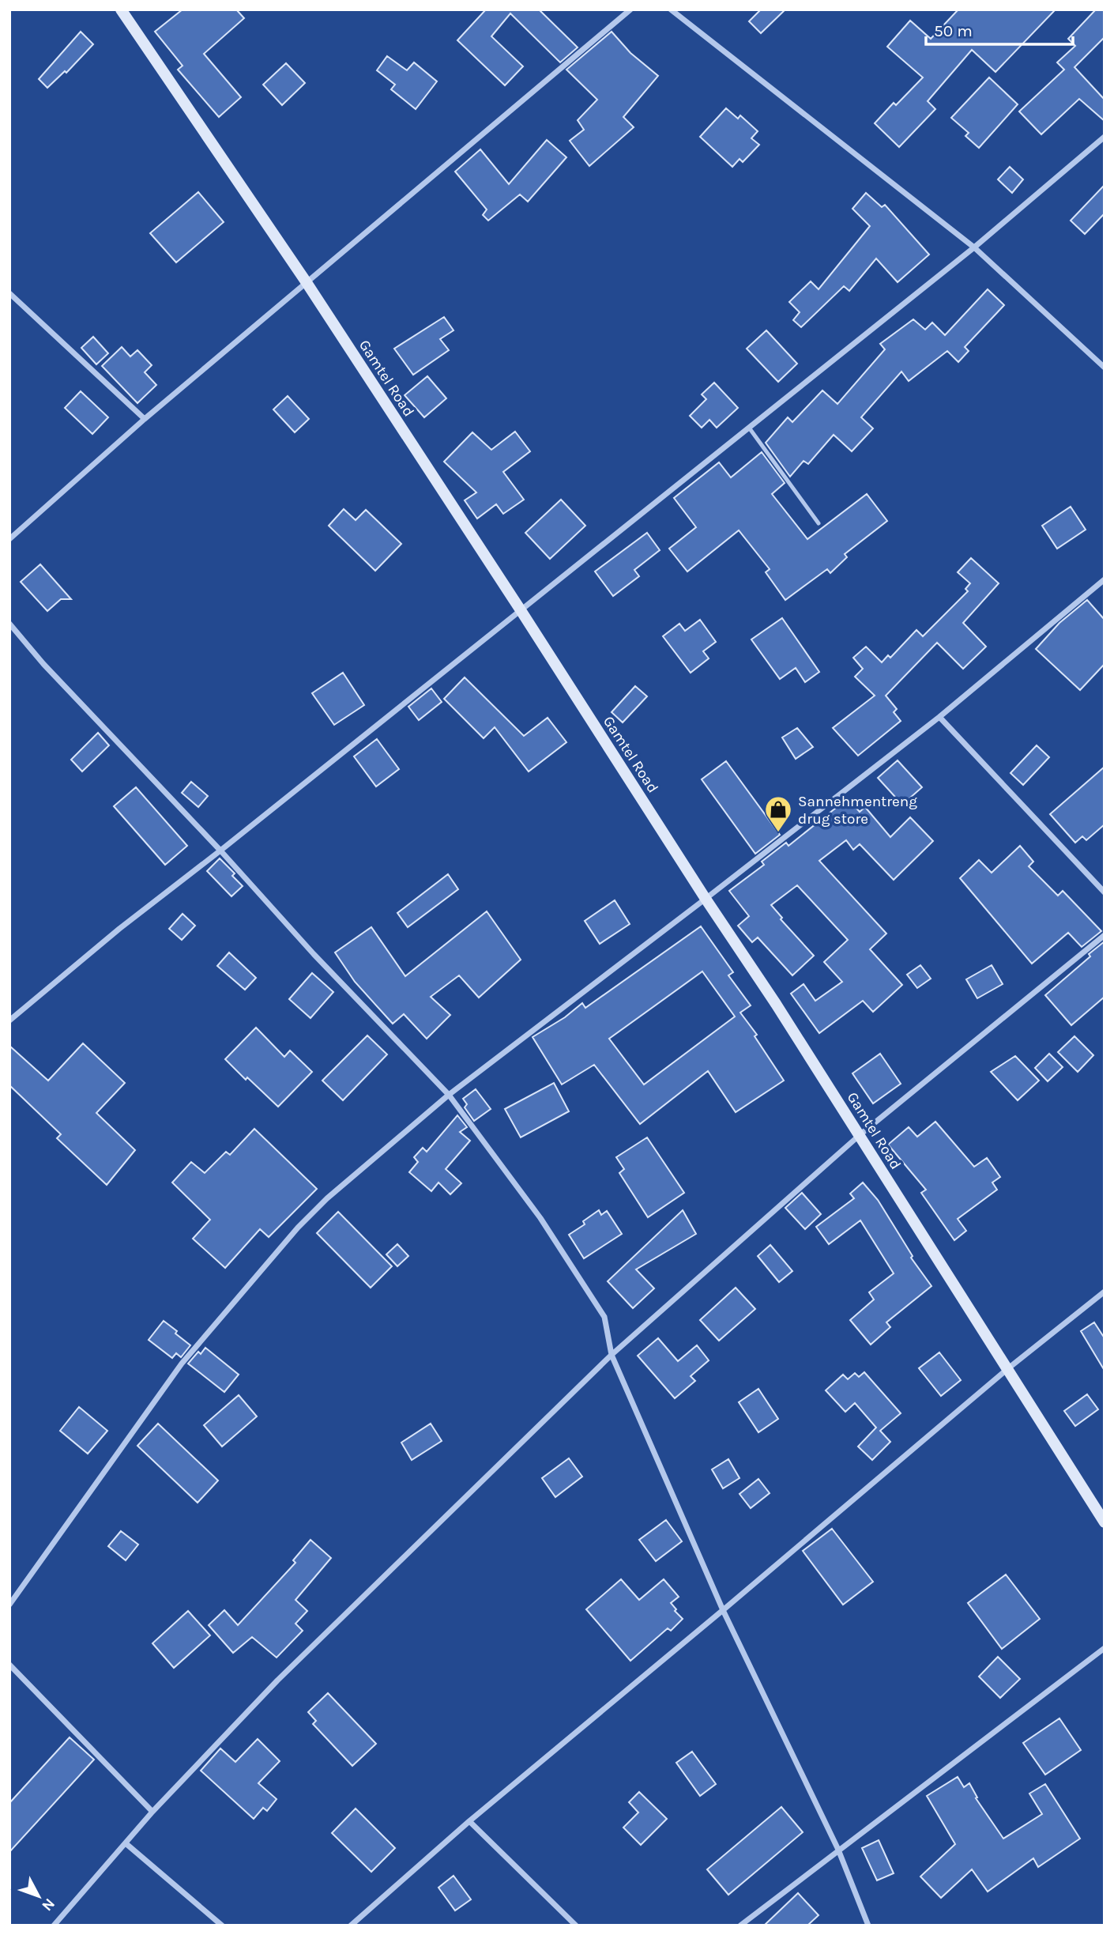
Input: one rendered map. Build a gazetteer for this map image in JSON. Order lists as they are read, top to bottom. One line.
{"streets":{"street":["Gamtel Road"]},"places":{"shop":["Sannehmentreng drug store"]},"scale_bar":"50 m","north":"bottom right"}
